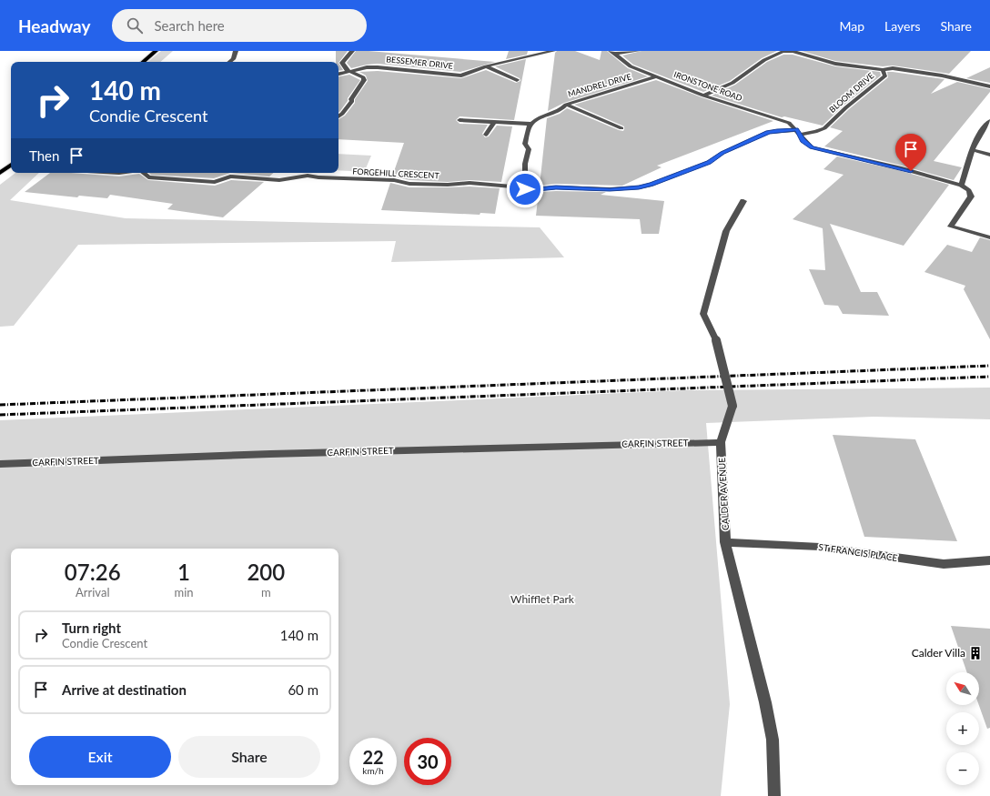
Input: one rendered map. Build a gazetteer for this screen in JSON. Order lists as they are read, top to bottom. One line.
{"streets":{"street":["BESSEMER DRIVE","MANDREL DRIVE","IRONSTONE ROAD","BLOOM DRIVE","FORGEHILL CRESCENT","CARFIN STREET","CALDER AVENUE","ST FRANCIS PLACE"]},"crossings":[["MANDREL DRIVE","IRONSTONE ROAD"],["IRONSTONE ROAD","BLOOM DRIVE"],["IRONSTONE ROAD","FORGEHILL CRESCENT"],["BLOOM DRIVE","FORGEHILL CRESCENT"],["CARFIN STREET","CALDER AVENUE"],["CALDER AVENUE","ST FRANCIS PLACE"]],"parks":["Whifflet Park"],"places":{"building":["Calder Villa"]},"north":"top left","page":{"header":"Headway","search":"Search here","nav":["Map","Layers","Share"],"turn":["140 m","Condie Crescent"],"then":"Then","eta":["07:26","Arrival","1","min","200","m"],"list":[{"name":"Turn right","note":"Condie Crescent","value":"140 m"},{"name":"Arrive at destination","value":"60 m"}],"map_buttons":["+","−"],"buttons":["Exit","Share"],"speed":"22 km/h","limit":"30"}}
